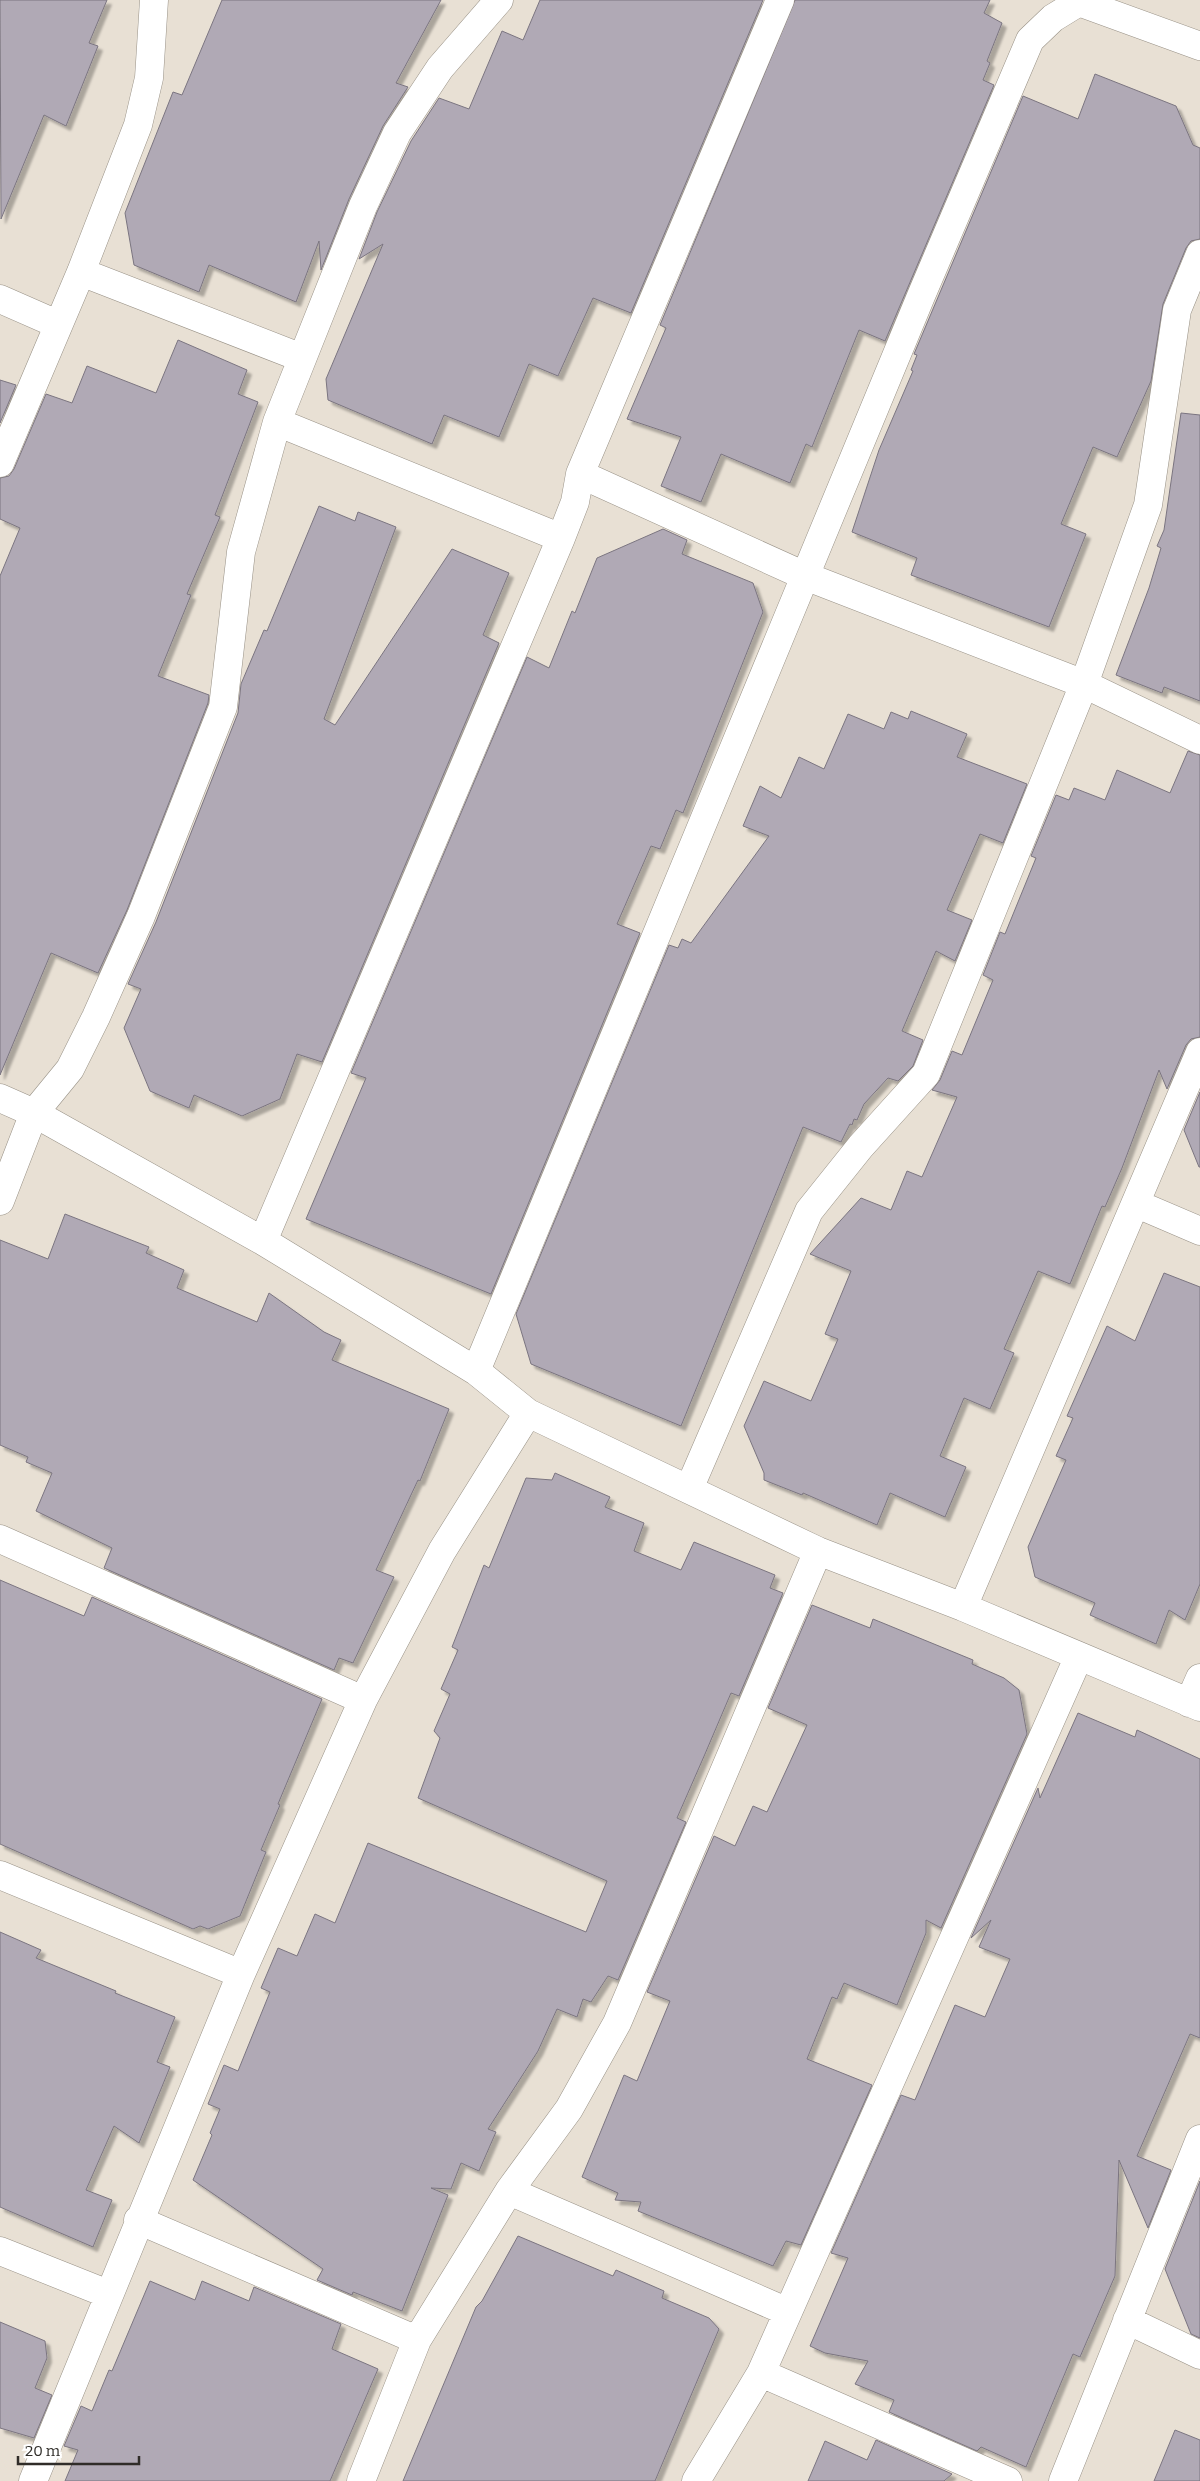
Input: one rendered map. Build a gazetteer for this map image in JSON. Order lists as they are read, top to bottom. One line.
{"scale_bar":"20 m"}
